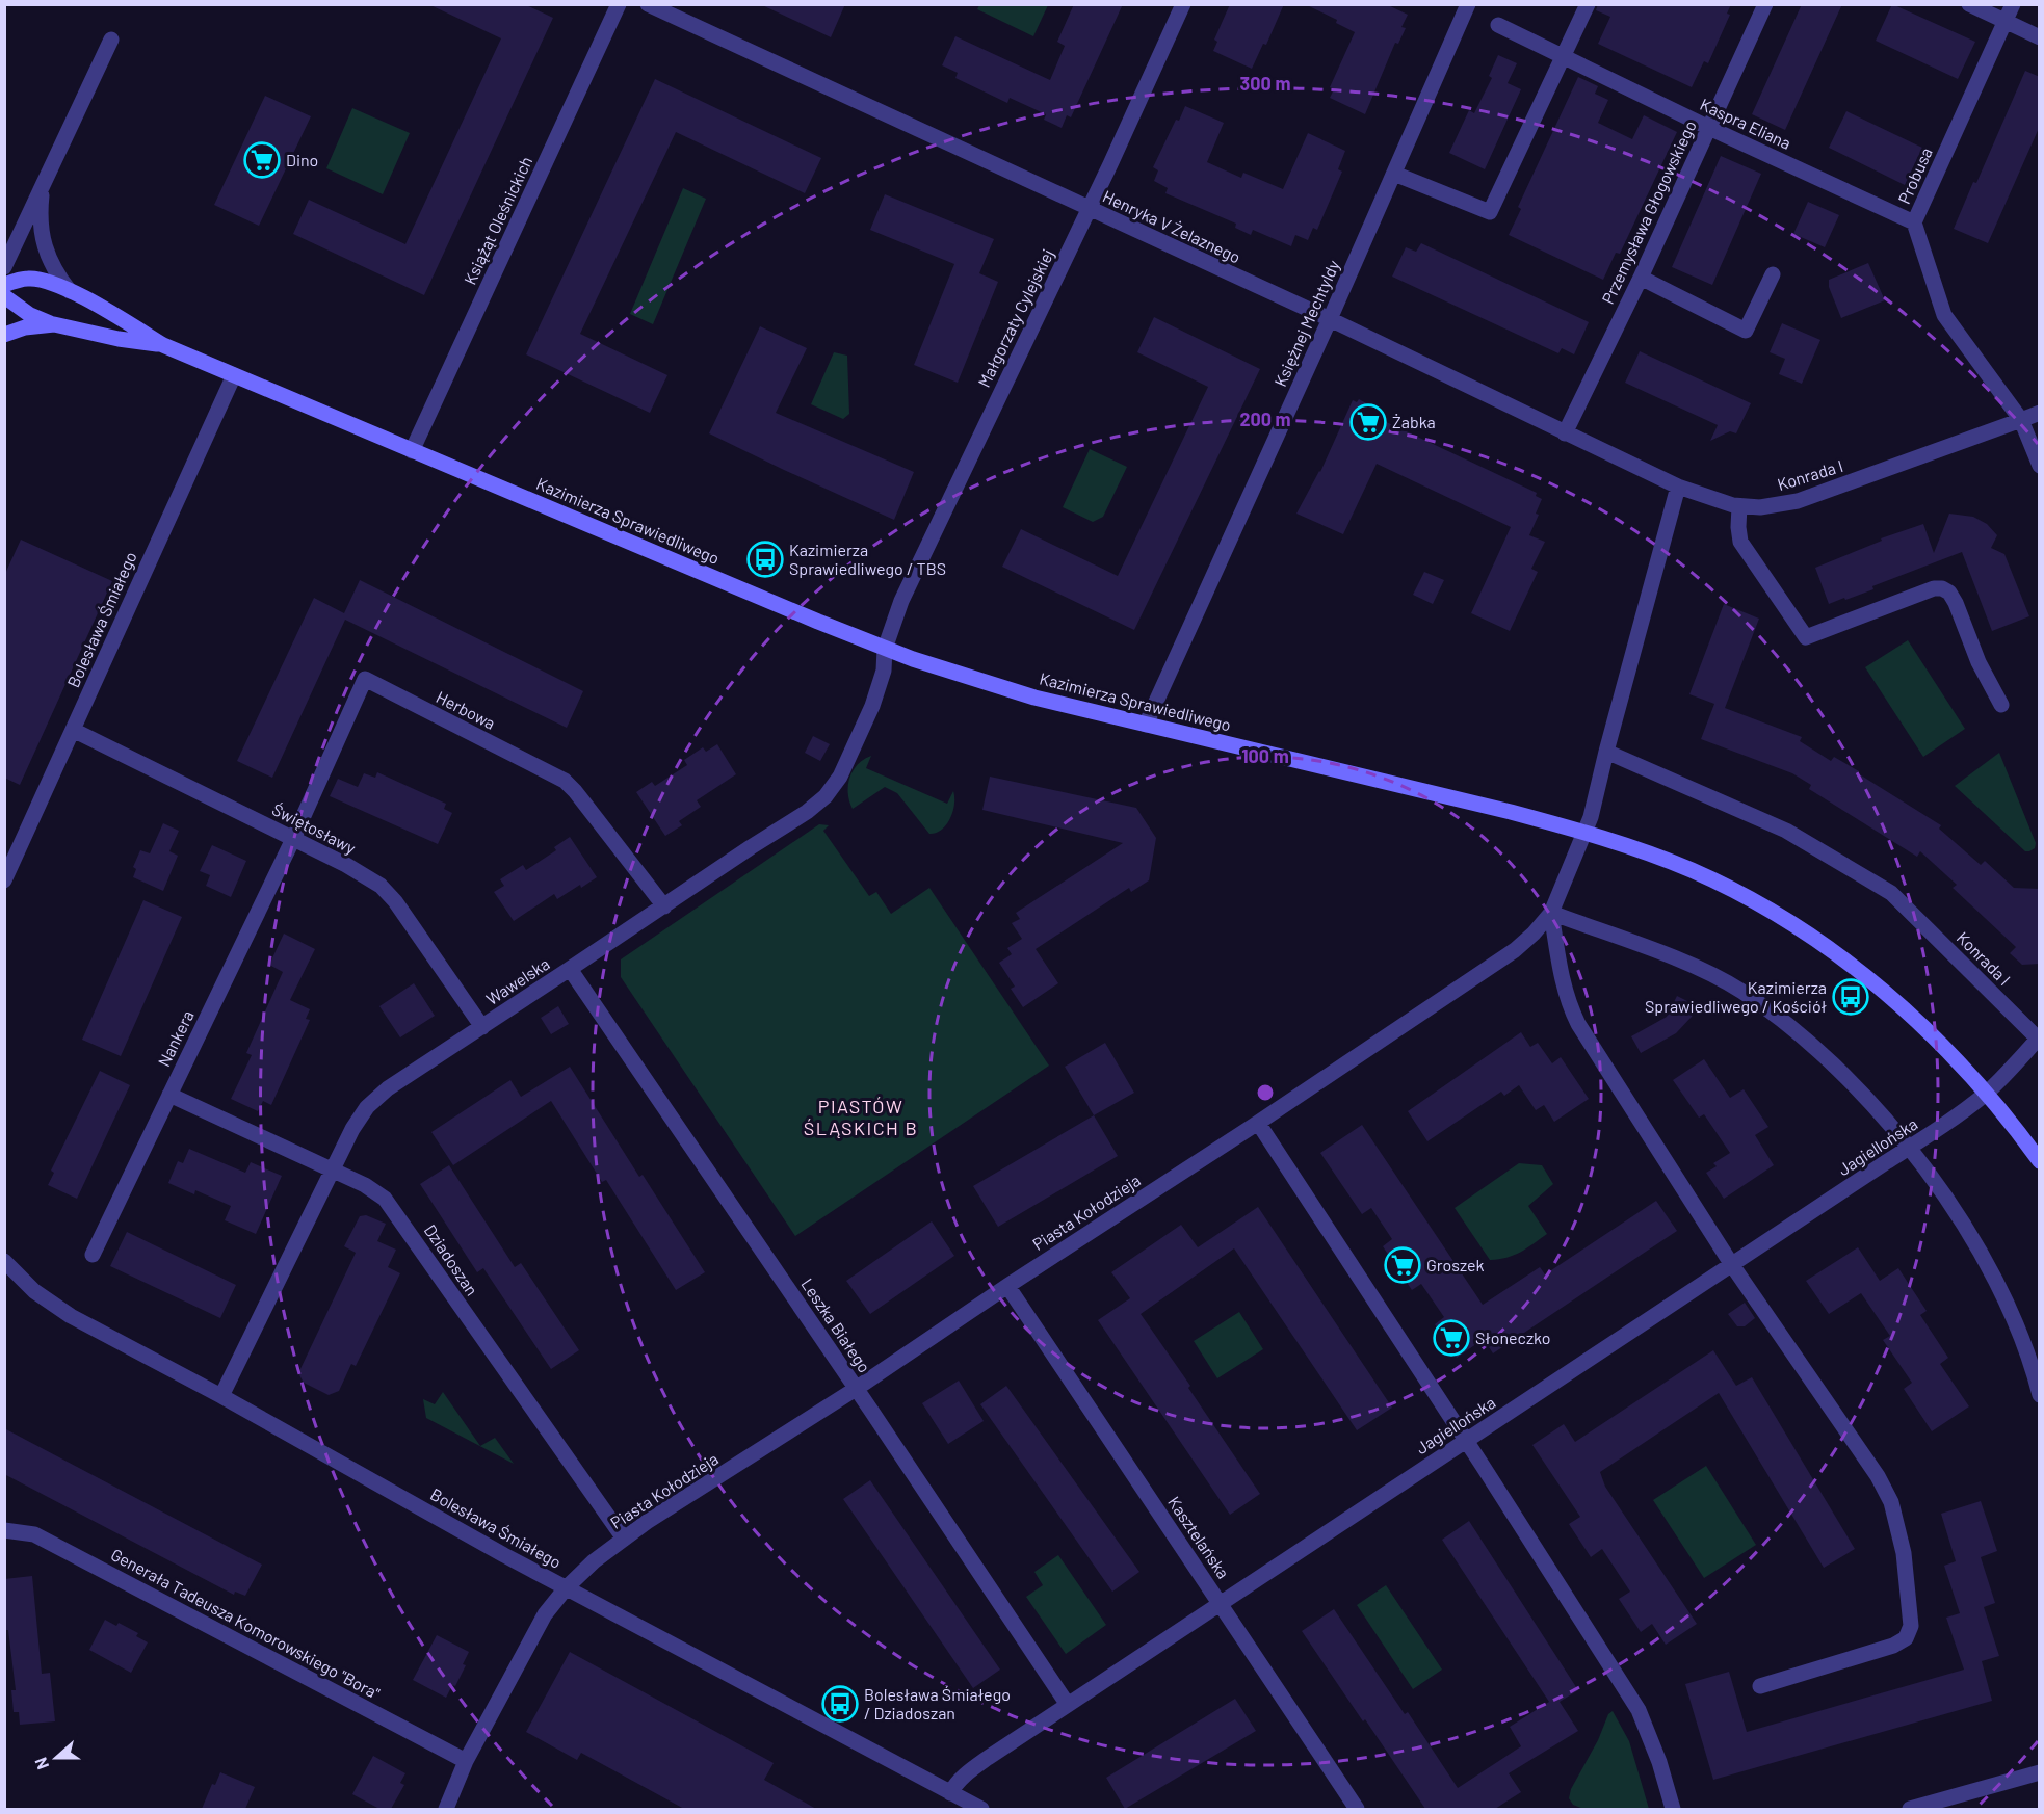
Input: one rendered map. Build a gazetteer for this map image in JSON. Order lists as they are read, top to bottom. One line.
{"streets":{"street":["Kaspra Eliana","Probusa","Przemysława Głogowskiego","Książąt Oleśnickich","Henryka V Żelaznego","Małgorzaty Cylejskiej","Księżnej Mechtyldy","Konrada I","Kazimierza Sprawiedliwego","Bolesława Śmiałego","Herbowa","Świętosławy","Wawelska","Nankera","Jagiellońska","Piasta Kołodzieja","Dziadoszan","Leszka Białego","Kasztelańska","Generała Tadeusza Komorowskiego \"Bora\""]},"crossings":[["Kaspra Eliana","Probusa"],["Kaspra Eliana","Przemysława Głogowskiego"],["Probusa","Konrada I"],["Przemysława Głogowskiego","Henryka V Żelaznego"],["Książąt Oleśnickich","Kazimierza Sprawiedliwego"],["Henryka V Żelaznego","Małgorzaty Cylejskiej"],["Henryka V Żelaznego","Księżnej Mechtyldy"],["Henryka V Żelaznego","Konrada I"],["Małgorzaty Cylejskiej","Kazimierza Sprawiedliwego"],["Małgorzaty Cylejskiej","Wawelska"],["Księżnej Mechtyldy","Kazimierza Sprawiedliwego"],["Konrada I","Kazimierza Sprawiedliwego"],["Konrada I","Jagiellońska"],["Kazimierza Sprawiedliwego","Bolesława Śmiałego"],["Kazimierza Sprawiedliwego","Wawelska"],["Kazimierza Sprawiedliwego","Jagiellońska"],["Kazimierza Sprawiedliwego","Piasta Kołodzieja"],["Bolesława Śmiałego","Świętosławy"],["Bolesława Śmiałego","Wawelska"],["Bolesława Śmiałego","Jagiellońska"],["Bolesława Śmiałego","Piasta Kołodzieja"],["Herbowa","Świętosławy"],["Herbowa","Wawelska"],["Herbowa","Nankera"],["Świętosławy","Wawelska"],["Świętosławy","Nankera"],["Wawelska","Dziadoszan"],["Wawelska","Leszka Białego"],["Nankera","Dziadoszan"],["Jagiellońska","Leszka Białego"],["Jagiellońska","Kasztelańska"],["Piasta Kołodzieja","Dziadoszan"],["Piasta Kołodzieja","Leszka Białego"],["Piasta Kołodzieja","Kasztelańska"],["Piasta Kołodzieja","Generała Tadeusza Komorowskiego \"Bora\""]],"districts":["PIASTÓW ŚLĄSKICH B"],"places":{"supermarket":["Dino","Żabka","Groszek","Słoneczko"],"bus stop":["Kazimierza Sprawiedliwego / TBS","Kazimierza Sprawiedliwego / Kościół","Bolesława Śmiałego / Dziadoszan"]},"north":"left","rings":["300 m","200 m","100 m"]}
